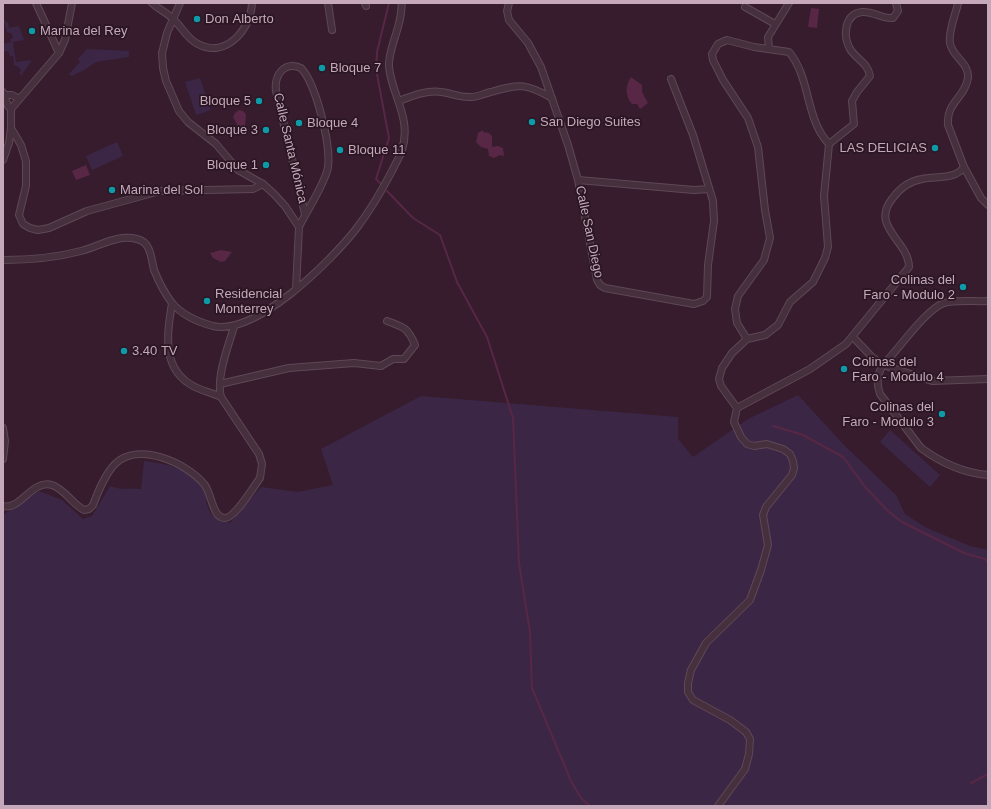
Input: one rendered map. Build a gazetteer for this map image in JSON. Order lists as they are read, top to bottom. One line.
{"streets":{"street":["Calle Santa Mónica","Calle San Diego"]},"places":["Don Alberto","Marina del Rey","Bloque 7","Bloque 5","San Diego Suites","Bloque 4","Bloque 3","LAS DELICIAS","Bloque 11","Bloque 1","Marina del Sol","Colinas del Faro - Modulo 2","Residencial Monterrey","3.40 TV","Colinas del Faro - Modulo 4","Colinas del Faro - Modulo 3"]}
